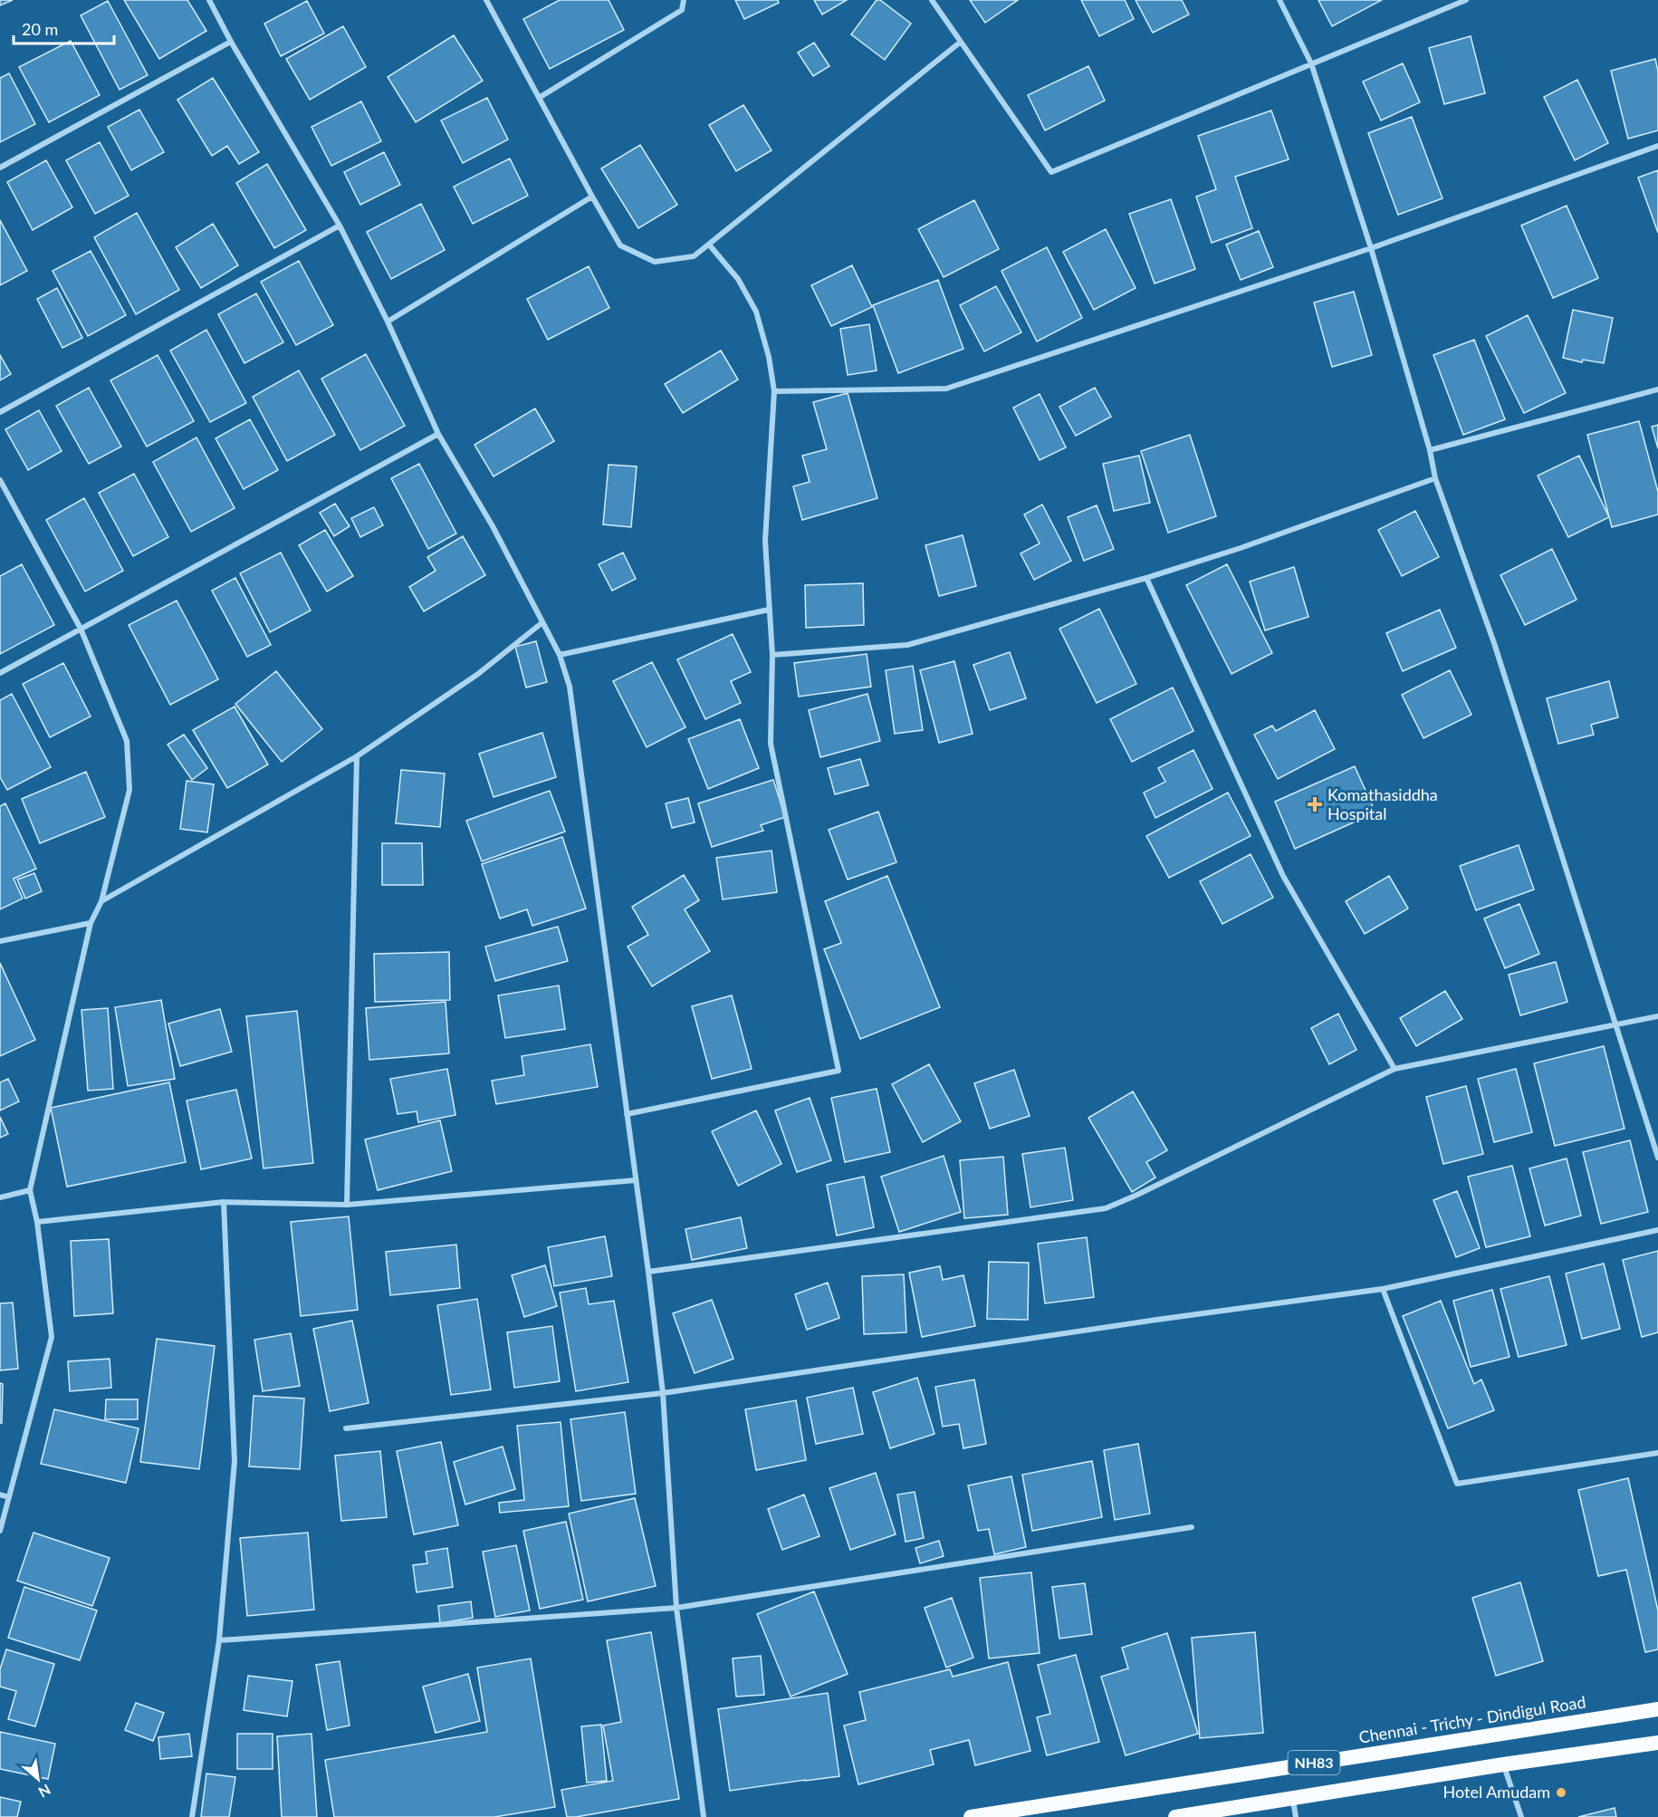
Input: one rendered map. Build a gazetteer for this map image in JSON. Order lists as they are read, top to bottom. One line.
{"streets":{"highway":["Chennai - Trichy - Dindigul Road","NH83"]},"places":{"health":["Komathasiddha Hospital"],"other":["Hotel Amudam"]},"scale_bar":"20 m","north":"bottom right"}
